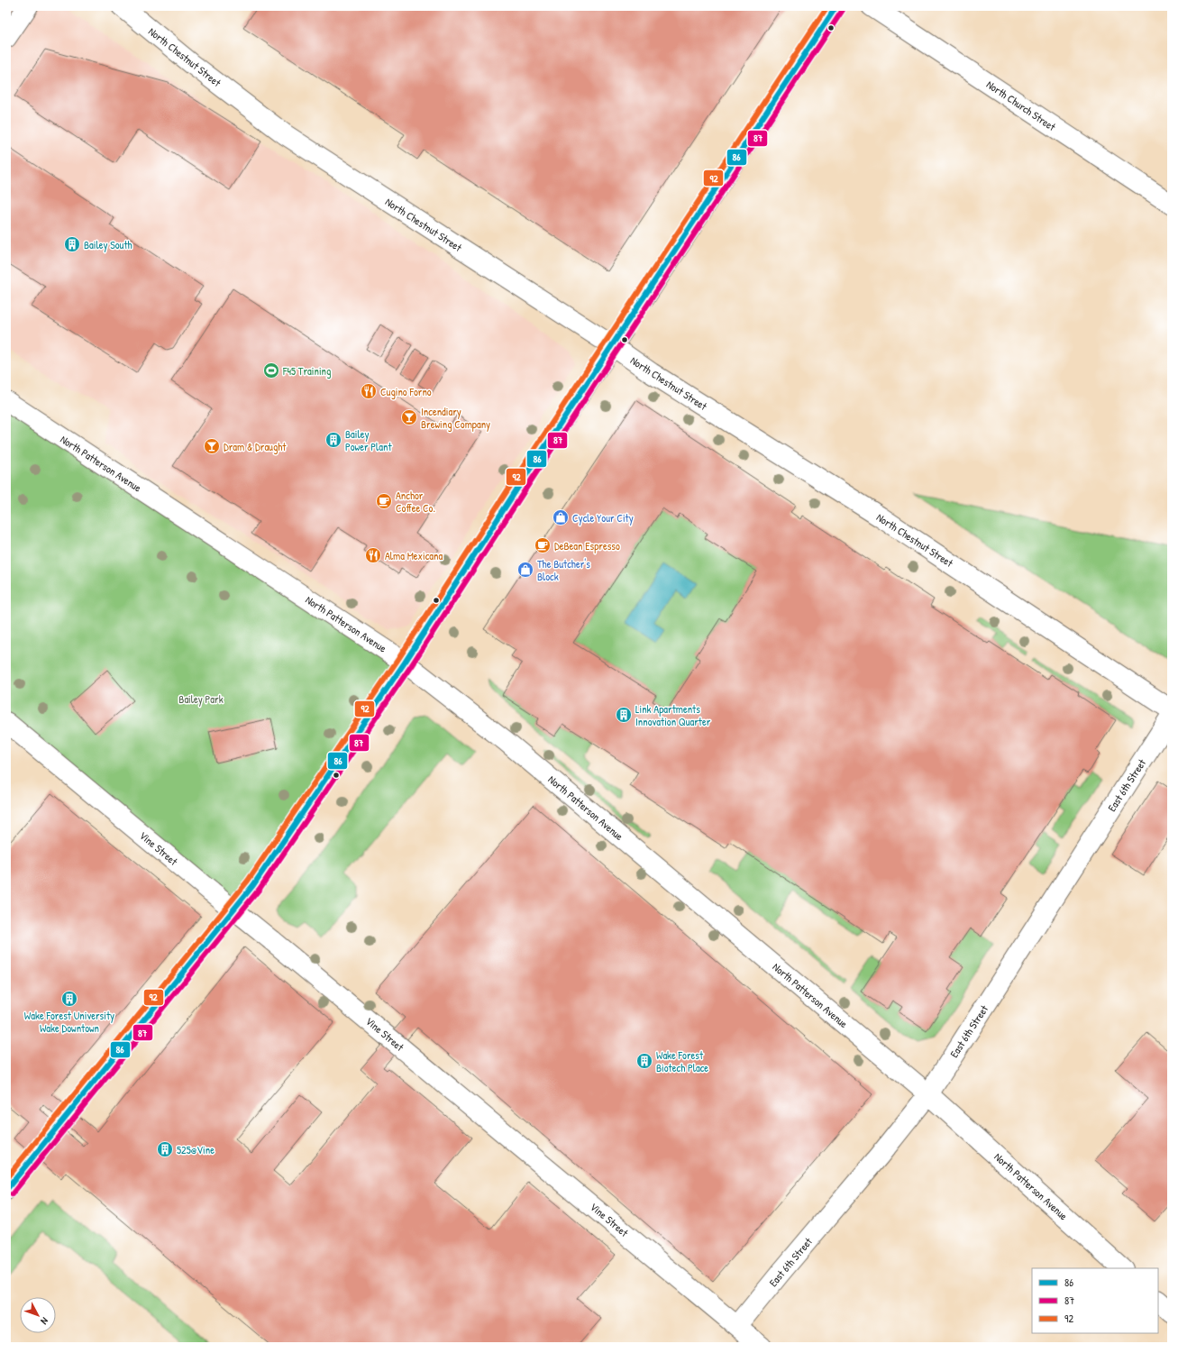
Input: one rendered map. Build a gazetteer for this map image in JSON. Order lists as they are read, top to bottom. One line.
{"streets":{"street":["North Chestnut Street","North Church Street","North Patterson Avenue","East 6th Street","Vine Street"]},"crossings":[["North Patterson Avenue","East 6th Street"],["East 6th Street","Vine Street"]],"parks":["Bailey Park"],"places":{"building":["Bailey South","Bailey Power Plant","Link Apartments Innovation Quarter","Wake Forest University Wake Downtown","Wake Forest Biotech Place","525@Vine"],"sports":["F45 Training"],"restaurant":["Cugino Forno","Alma Mexicana"],"bar":["Incendiary Brewing Company","Dram & Draught"],"cafe":["Anchor Coffee Co.","DeBean Espresso"],"shop":["Cycle Your City","The Butcher's Block"]},"lines":["transit line 86","transit line 92","transit line 87"],"legend":["86","87","92"],"north":"bottom right"}
